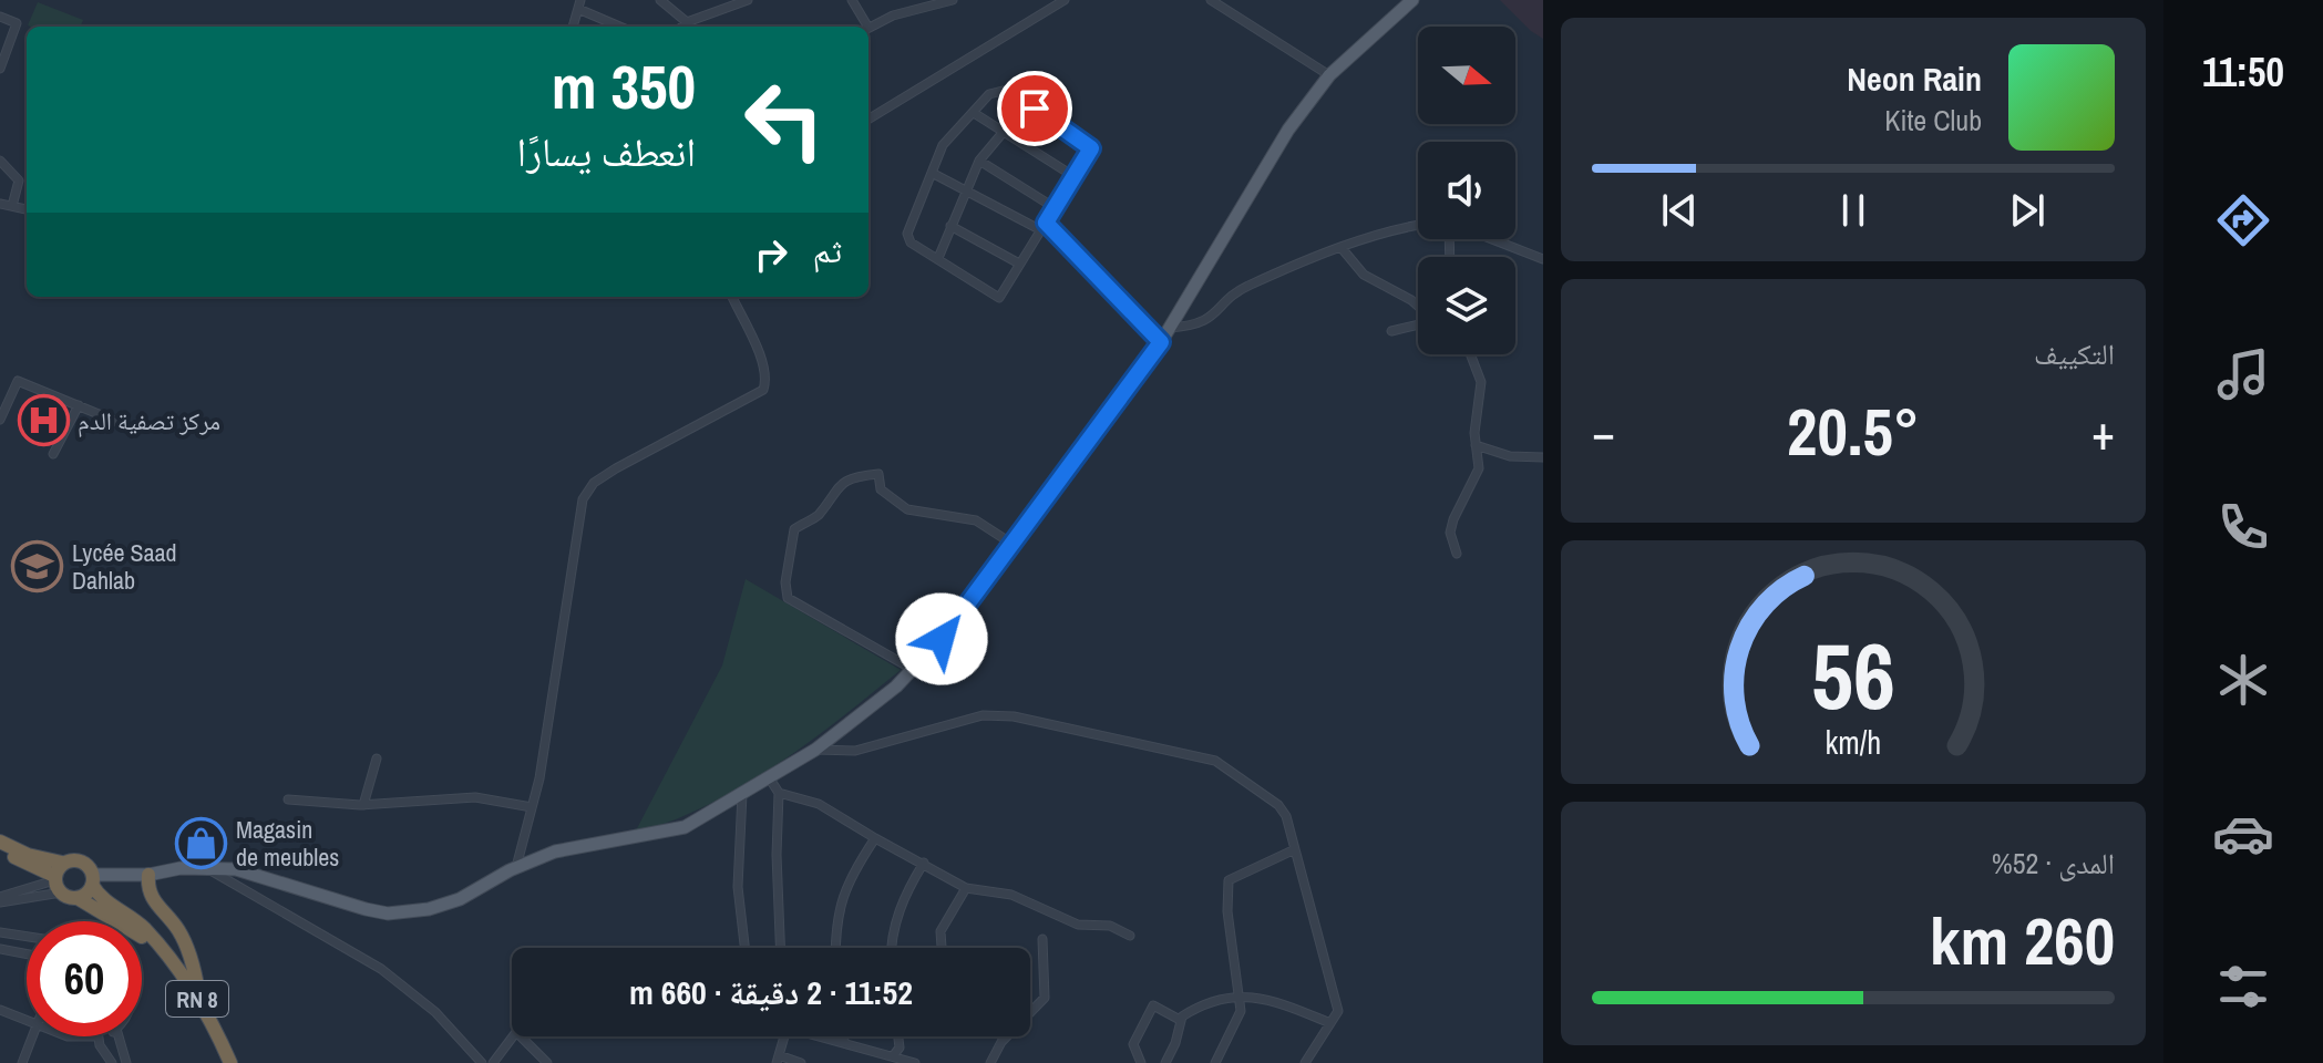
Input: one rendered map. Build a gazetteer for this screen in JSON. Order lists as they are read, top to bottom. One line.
{"streets":{"highway":["RN 8"]},"places":{"hospital":["مركز تصفية الدم"],"school or university":["Lycée Saad Dahlab"],"shop":["Magasin de meubles"]},"north":"right","page":{"tabs":"11:50","turn":["350 m","انعطف يسارًا"],"song":["Neon Rain","Kite Club"],"then":"ثم","tile":["التكييف",["المدى · 52%","260 km"]],"heat":["−","20.5°","+"],"limit":"60","trip":"11:52 · 2 دقيقة · 660 m","gauge":["56","km/h"]}}
